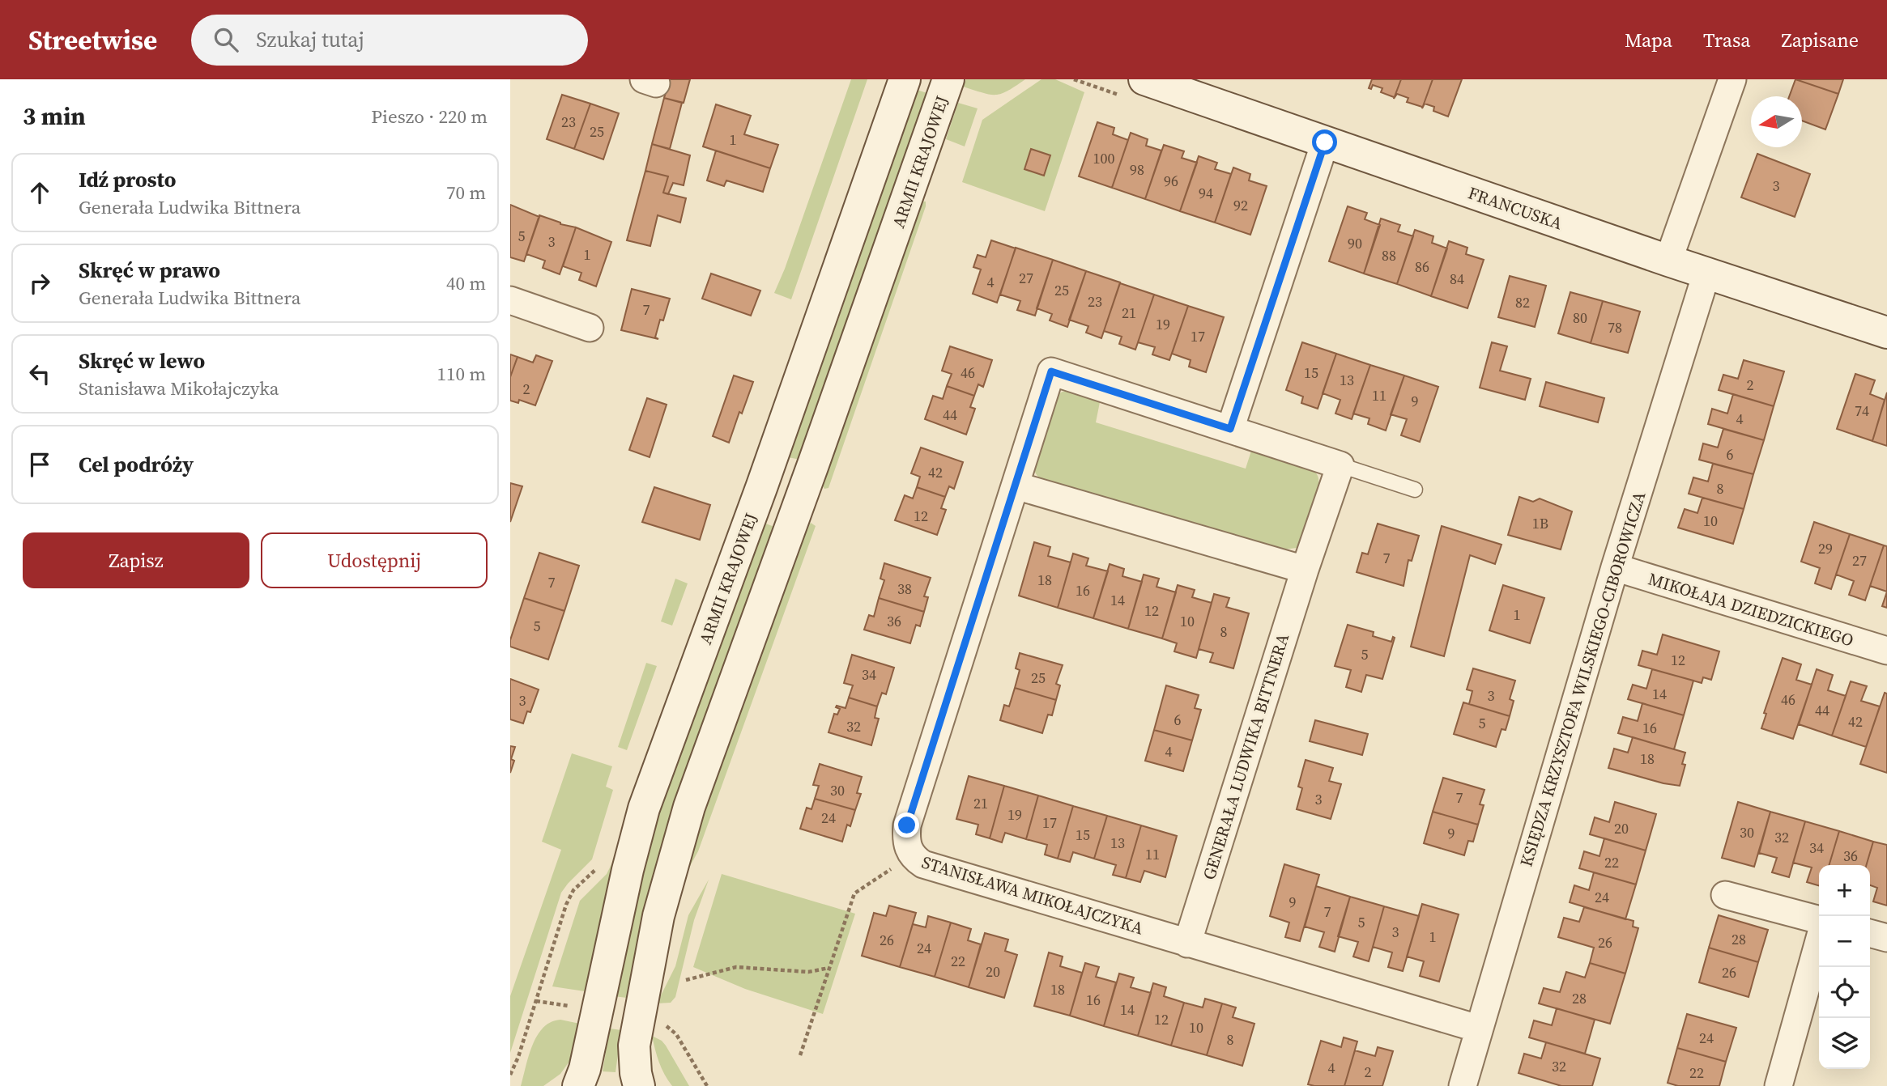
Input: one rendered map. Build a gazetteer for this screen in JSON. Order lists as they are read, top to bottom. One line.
{"streets":{"street":["ARMII KRAJOWEJ","FRANCUSKA","MIKOŁAJA DZIEDZICKIEGO","KSIĘDZA KRZYSZTOFA WILSKIEGO-CIBOROWICZA","GENERAŁA LUDWIKA BITTNERA","STANISŁAWA MIKOŁAJCZYKA"]},"crossings":[["FRANCUSKA","KSIĘDZA KRZYSZTOFA WILSKIEGO-CIBOROWICZA"],["MIKOŁAJA DZIEDZICKIEGO","KSIĘDZA KRZYSZTOFA WILSKIEGO-CIBOROWICZA"],["KSIĘDZA KRZYSZTOFA WILSKIEGO-CIBOROWICZA","STANISŁAWA MIKOŁAJCZYKA"],["GENERAŁA LUDWIKA BITTNERA","STANISŁAWA MIKOŁAJCZYKA"]],"house_numbers":["23","25","1","100","98","96","3","94","92","5","3","90","1","88","86","27","84","4","25","23","82","7","21","80","19","78","17","46","15","13","2","2","11","9","74","44","4","6","42","8","12","10","1B","29","7","27","18","7","38","16","14","12","1","36","10","5","8","5","12","34","25","14","3","46","3","44","6","42","5","32","16","4","18","30","7","3","21","19","24","17","20","30","9","15","32","13","34","11","36","22","24","9","7","5","3","1","28","26","26","24","22","20","26","18","28","16","14","12","10","24","8","32","4","2","22"],"north":"left","page":{"header":"Streetwise","search":"Szukaj tutaj","nav":["Mapa","Trasa","Zapisane"],"heading":["3 min","Pieszo · 220 m"],"list":[["Idź prosto","Generała Ludwika Bittnera","70 m"],["Skręć w prawo","Generała Ludwika Bittnera","40 m"],["Skręć w lewo","Stanisława Mikołajczyka","110 m"],"Cel podróży"],"buttons":["Zapisz","Udostępnij"],"map_buttons":["+","−"]}}
